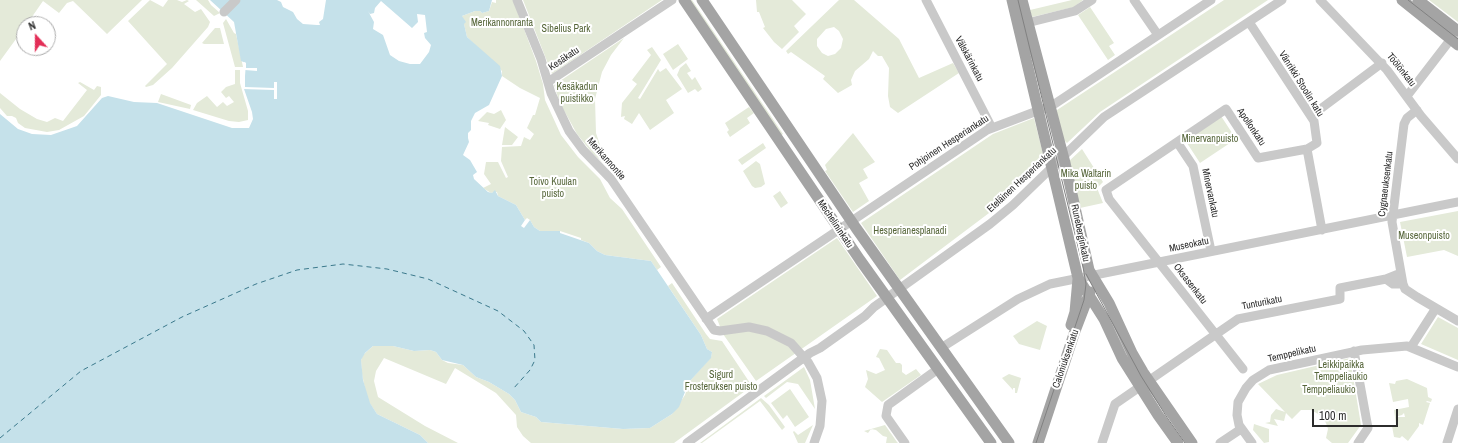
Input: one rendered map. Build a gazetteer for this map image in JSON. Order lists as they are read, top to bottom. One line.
{"streets":{"main road":["Mechelininkatu","Runeberginkatu","Caloniuksenkatu"],"street":["Kesäkatu","Välskärinkatu","Töölönkatu","Vänrikki Stoolin katu","Apollonkatu","Pohjoinen Hesperiankatu","Merikannontie","Eteläinen Hesperiankatu","Cygnaeuksenkatu","Minervankatu","Museokatu","Oksasenkatu","Tunturikatu","Temppelikatu"]},"crossings":[["Kesäkatu","Merikannontie"],["Välskärinkatu","Pohjoinen Hesperiankatu"],["Töölönkatu","Cygnaeuksenkatu"],["Vänrikki Stoolin katu","Apollonkatu"],["Vänrikki Stoolin katu","Eteläinen Hesperiankatu"],["Apollonkatu","Minervankatu"],["Apollonkatu","Oksasenkatu"],["Pohjoinen Hesperiankatu","Merikannontie"],["Pohjoinen Hesperiankatu","Mechelininkatu"],["Pohjoinen Hesperiankatu","Runeberginkatu"],["Merikannontie","Eteläinen Hesperiankatu"],["Eteläinen Hesperiankatu","Mechelininkatu"],["Eteläinen Hesperiankatu","Runeberginkatu"],["Cygnaeuksenkatu","Museokatu"],["Cygnaeuksenkatu","Tunturikatu"],["Minervankatu","Museokatu"],["Mechelininkatu","Museokatu"],["Runeberginkatu","Museokatu"],["Runeberginkatu","Tunturikatu"],["Runeberginkatu","Caloniuksenkatu"],["Museokatu","Oksasenkatu"],["Museokatu","Caloniuksenkatu"],["Oksasenkatu","Tunturikatu"]],"parks":["Merikannonranta","Sibelius Park","Kesäkadun puistikko","Minervanpuisto","Mika Waltarin puisto","Toivo Kuulan puisto","Hesperianesplanadi","Museonpuisto","Leikkipaikka Temppeliaukio","Sigurd Frosteruksen puisto","Temppeliaukio"],"scale_bar":"100 m","north":"top"}
